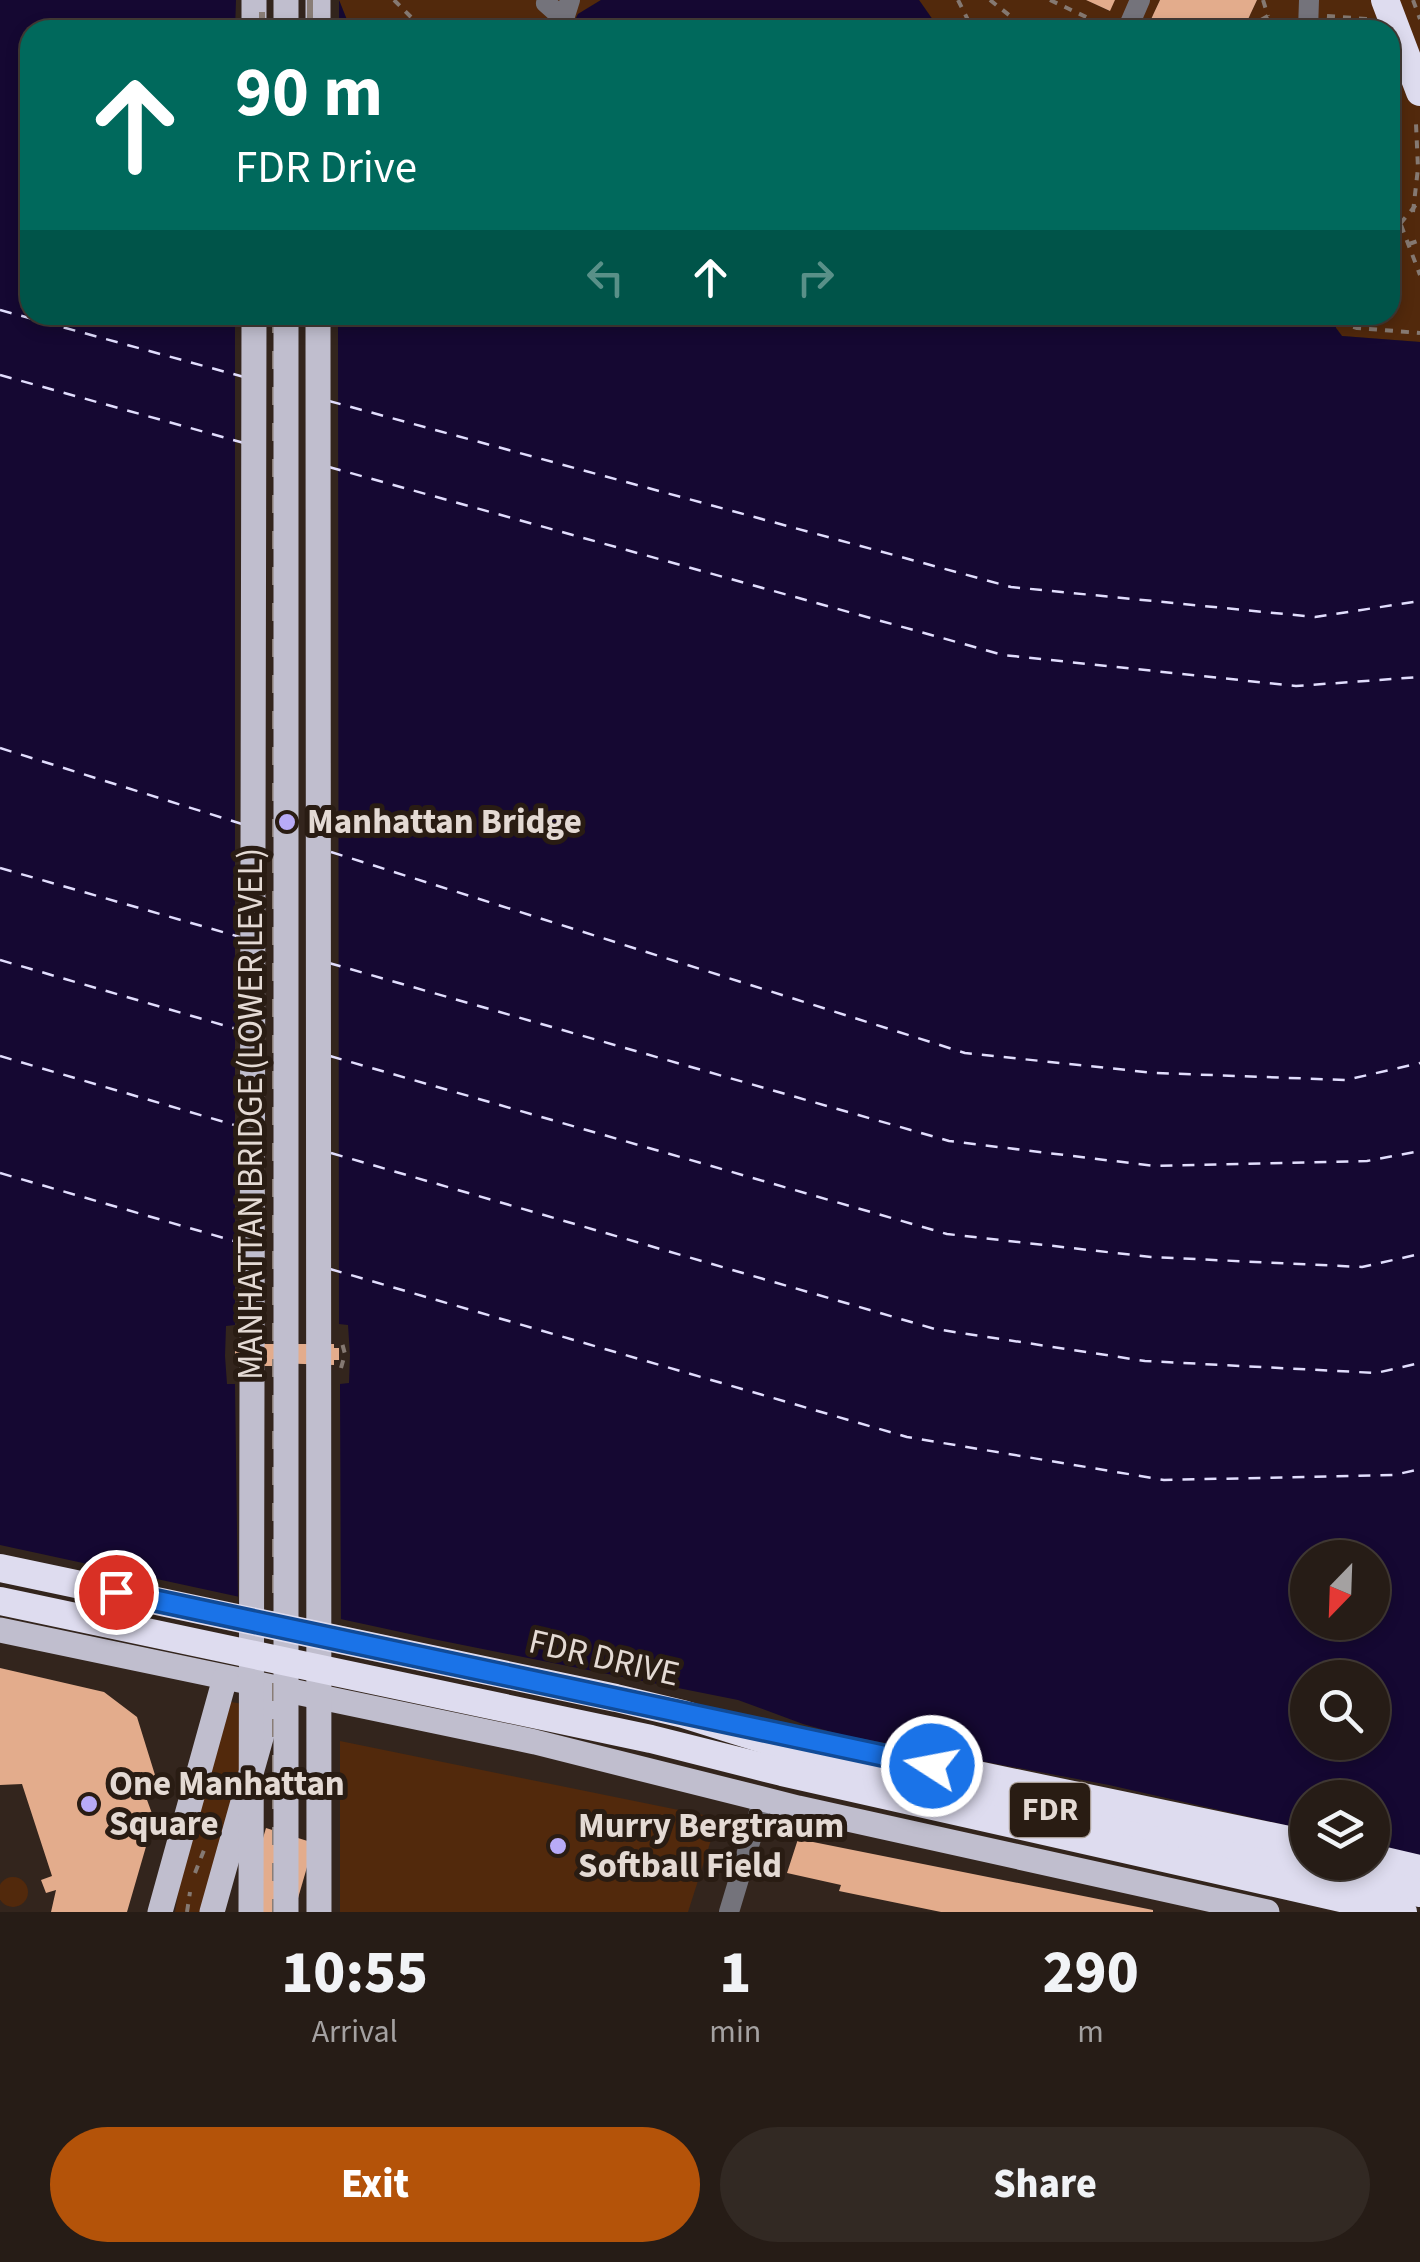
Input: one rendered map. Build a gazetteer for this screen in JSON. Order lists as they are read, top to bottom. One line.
{"streets":{"highway":["FDR DRIVE","FDR"],"main road":["MANHATTAN BRIDGE (LOWER LEVEL)"]},"places":["Manhattan Bridge","One Manhattan Square","Murry Bergtraum Softball Field"],"north":"bottom left","page":{"turn":["90 m","FDR Drive"],"eta":["10:55","Arrival","1","min","290","m"],"buttons":["Exit","Share"]}}
